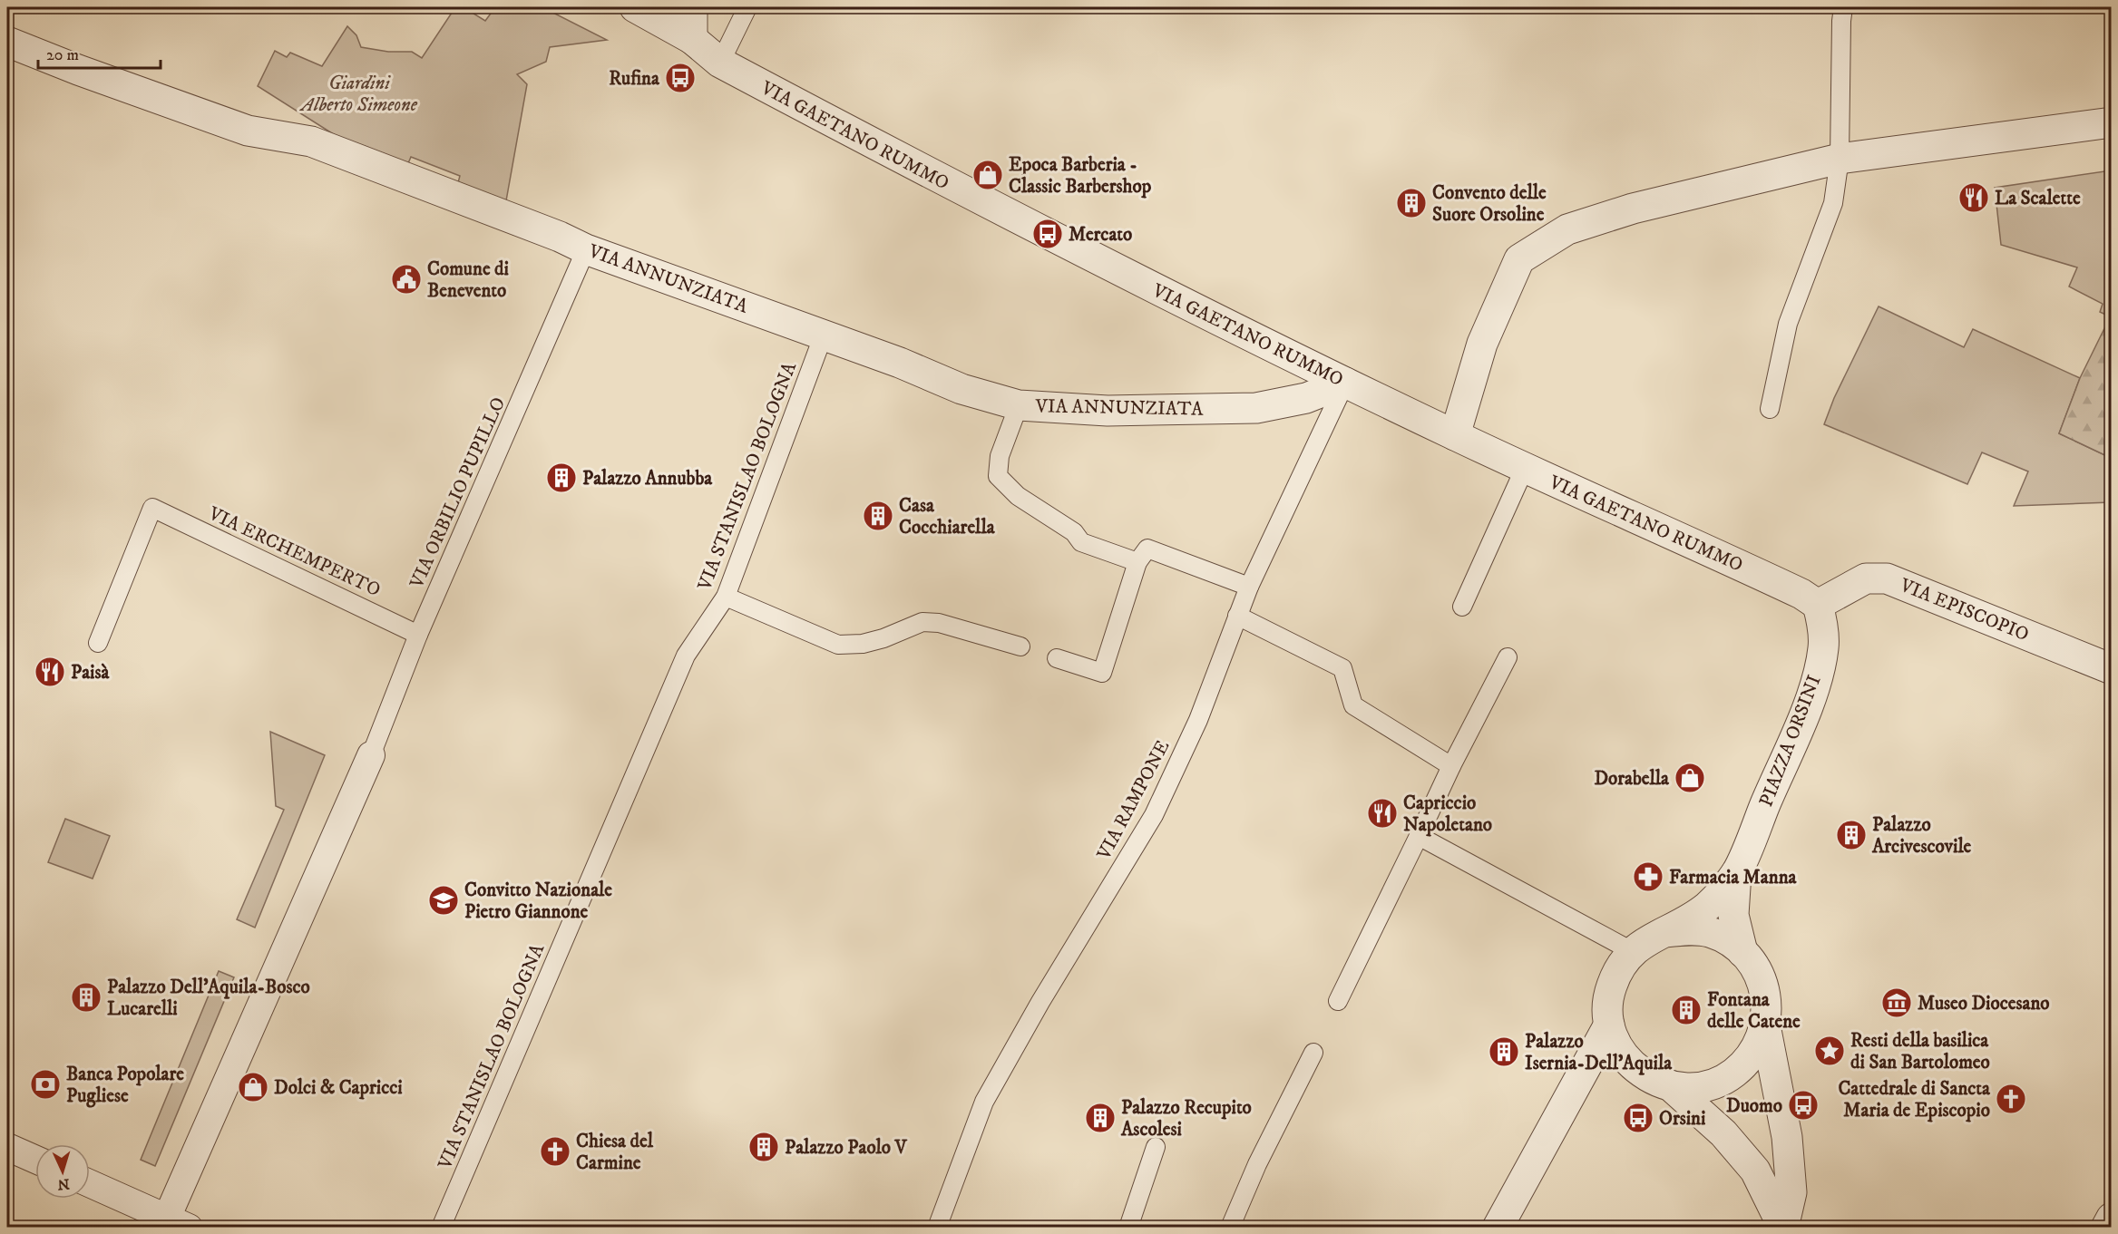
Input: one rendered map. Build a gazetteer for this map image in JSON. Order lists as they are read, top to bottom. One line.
{"streets":{"street":["VIA GAETANO RUMMO","VIA ANNUNZIATA","VIA EPISCOPIO","PIAZZA ORSINI"],"lane":["VIA STANISLAO BOLOGNA","VIA ORBILIO PUPILLO","VIA ERCHEMPERTO","VIA RAMPONE"]},"crossings":[["VIA GAETANO RUMMO","VIA ANNUNZIATA"],["VIA GAETANO RUMMO","VIA EPISCOPIO"],["VIA GAETANO RUMMO","PIAZZA ORSINI"],["VIA GAETANO RUMMO","VIA RAMPONE"],["VIA ANNUNZIATA","VIA STANISLAO BOLOGNA"],["VIA ANNUNZIATA","VIA ORBILIO PUPILLO"],["VIA ANNUNZIATA","VIA RAMPONE"],["VIA ORBILIO PUPILLO","VIA ERCHEMPERTO"],["VIA EPISCOPIO","PIAZZA ORSINI"]],"parks":["Giardini Alberto Simeone"],"places":{"bus stop":["Rufina","Mercato","Duomo","Orsini"],"shop":["Epoca Barberia - Classic Barbershop","Dorabella","Dolci & Capricci"],"restaurant":["La Scalette","Paisà","Capriccio Napoletano"],"building":["Convento delle Suore Orsoline","Palazzo Annubba","Casa Cocchiarella","Palazzo Arcivescovile","Palazzo Dell'Aquila-Bosco Lucarelli","Fontana delle Catene","Palazzo Isernia-Dell'Aquila","Palazzo Recupito Ascolesi","Palazzo Paolo V"],"public building":["Comune di Benevento"],"pharmacy":["Farmacia Manna"],"school or university":["Convitto Nazionale Pietro Giannone"],"museum":["Museo Diocesano"],"place":["Resti della basilica di San Bartolomeo"],"bank":["Banca Popolare Pugliese"],"church":["Cattedrale di Sancta Maria de Episcopio","Chiesa del Carmine"]},"scale_bar":"20 m","north":"bottom"}
